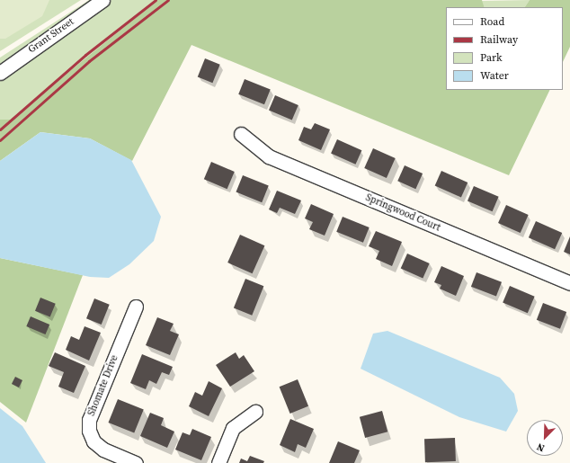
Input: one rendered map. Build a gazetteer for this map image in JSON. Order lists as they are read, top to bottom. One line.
{"streets":{"street":["Grant Street","Springwood Court","Shomate Drive"]},"legend":["Road","Railway","Park","Water"],"north":"bottom left"}
